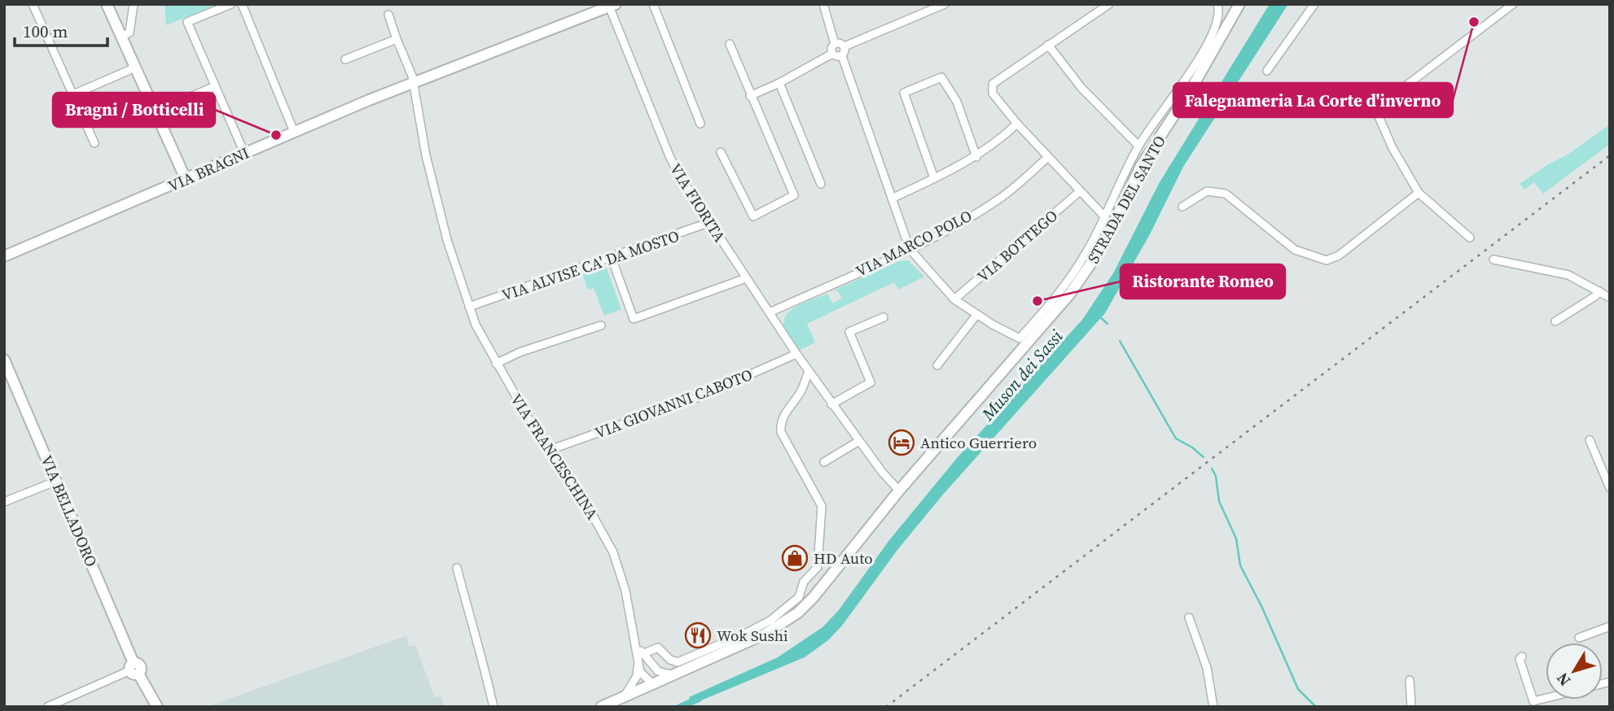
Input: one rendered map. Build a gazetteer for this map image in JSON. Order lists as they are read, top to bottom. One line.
{"streets":{"main road":["VIA BRAGNI","STRADA DEL SANTO","VIA BELLADORO"],"street":["VIA FIORITA","VIA MARCO POLO","VIA BOTTEGO","VIA ALVISE CA' DA MOSTO","VIA GIOVANNI CABOTO","VIA FRANCESCHINA"]},"crossings":[["VIA BRAGNI","VIA FIORITA"],["VIA BRAGNI","VIA FRANCESCHINA"],["STRADA DEL SANTO","VIA FIORITA"],["STRADA DEL SANTO","VIA FRANCESCHINA"],["VIA FIORITA","VIA MARCO POLO"],["VIA FIORITA","VIA ALVISE CA' DA MOSTO"],["VIA FIORITA","VIA GIOVANNI CABOTO"],["VIA ALVISE CA' DA MOSTO","VIA FRANCESCHINA"],["VIA GIOVANNI CABOTO","VIA FRANCESCHINA"]],"water":["Muson dei Sassi"],"places":{"other":["Falegnameria La Corte d'inverno","Bragni / Botticelli","Ristorante Romeo"],"hotel":["Antico Guerriero"],"shop":["HD Auto"],"restaurant":["Wok Sushi"]},"scale_bar":"100 m","north":"bottom left"}
